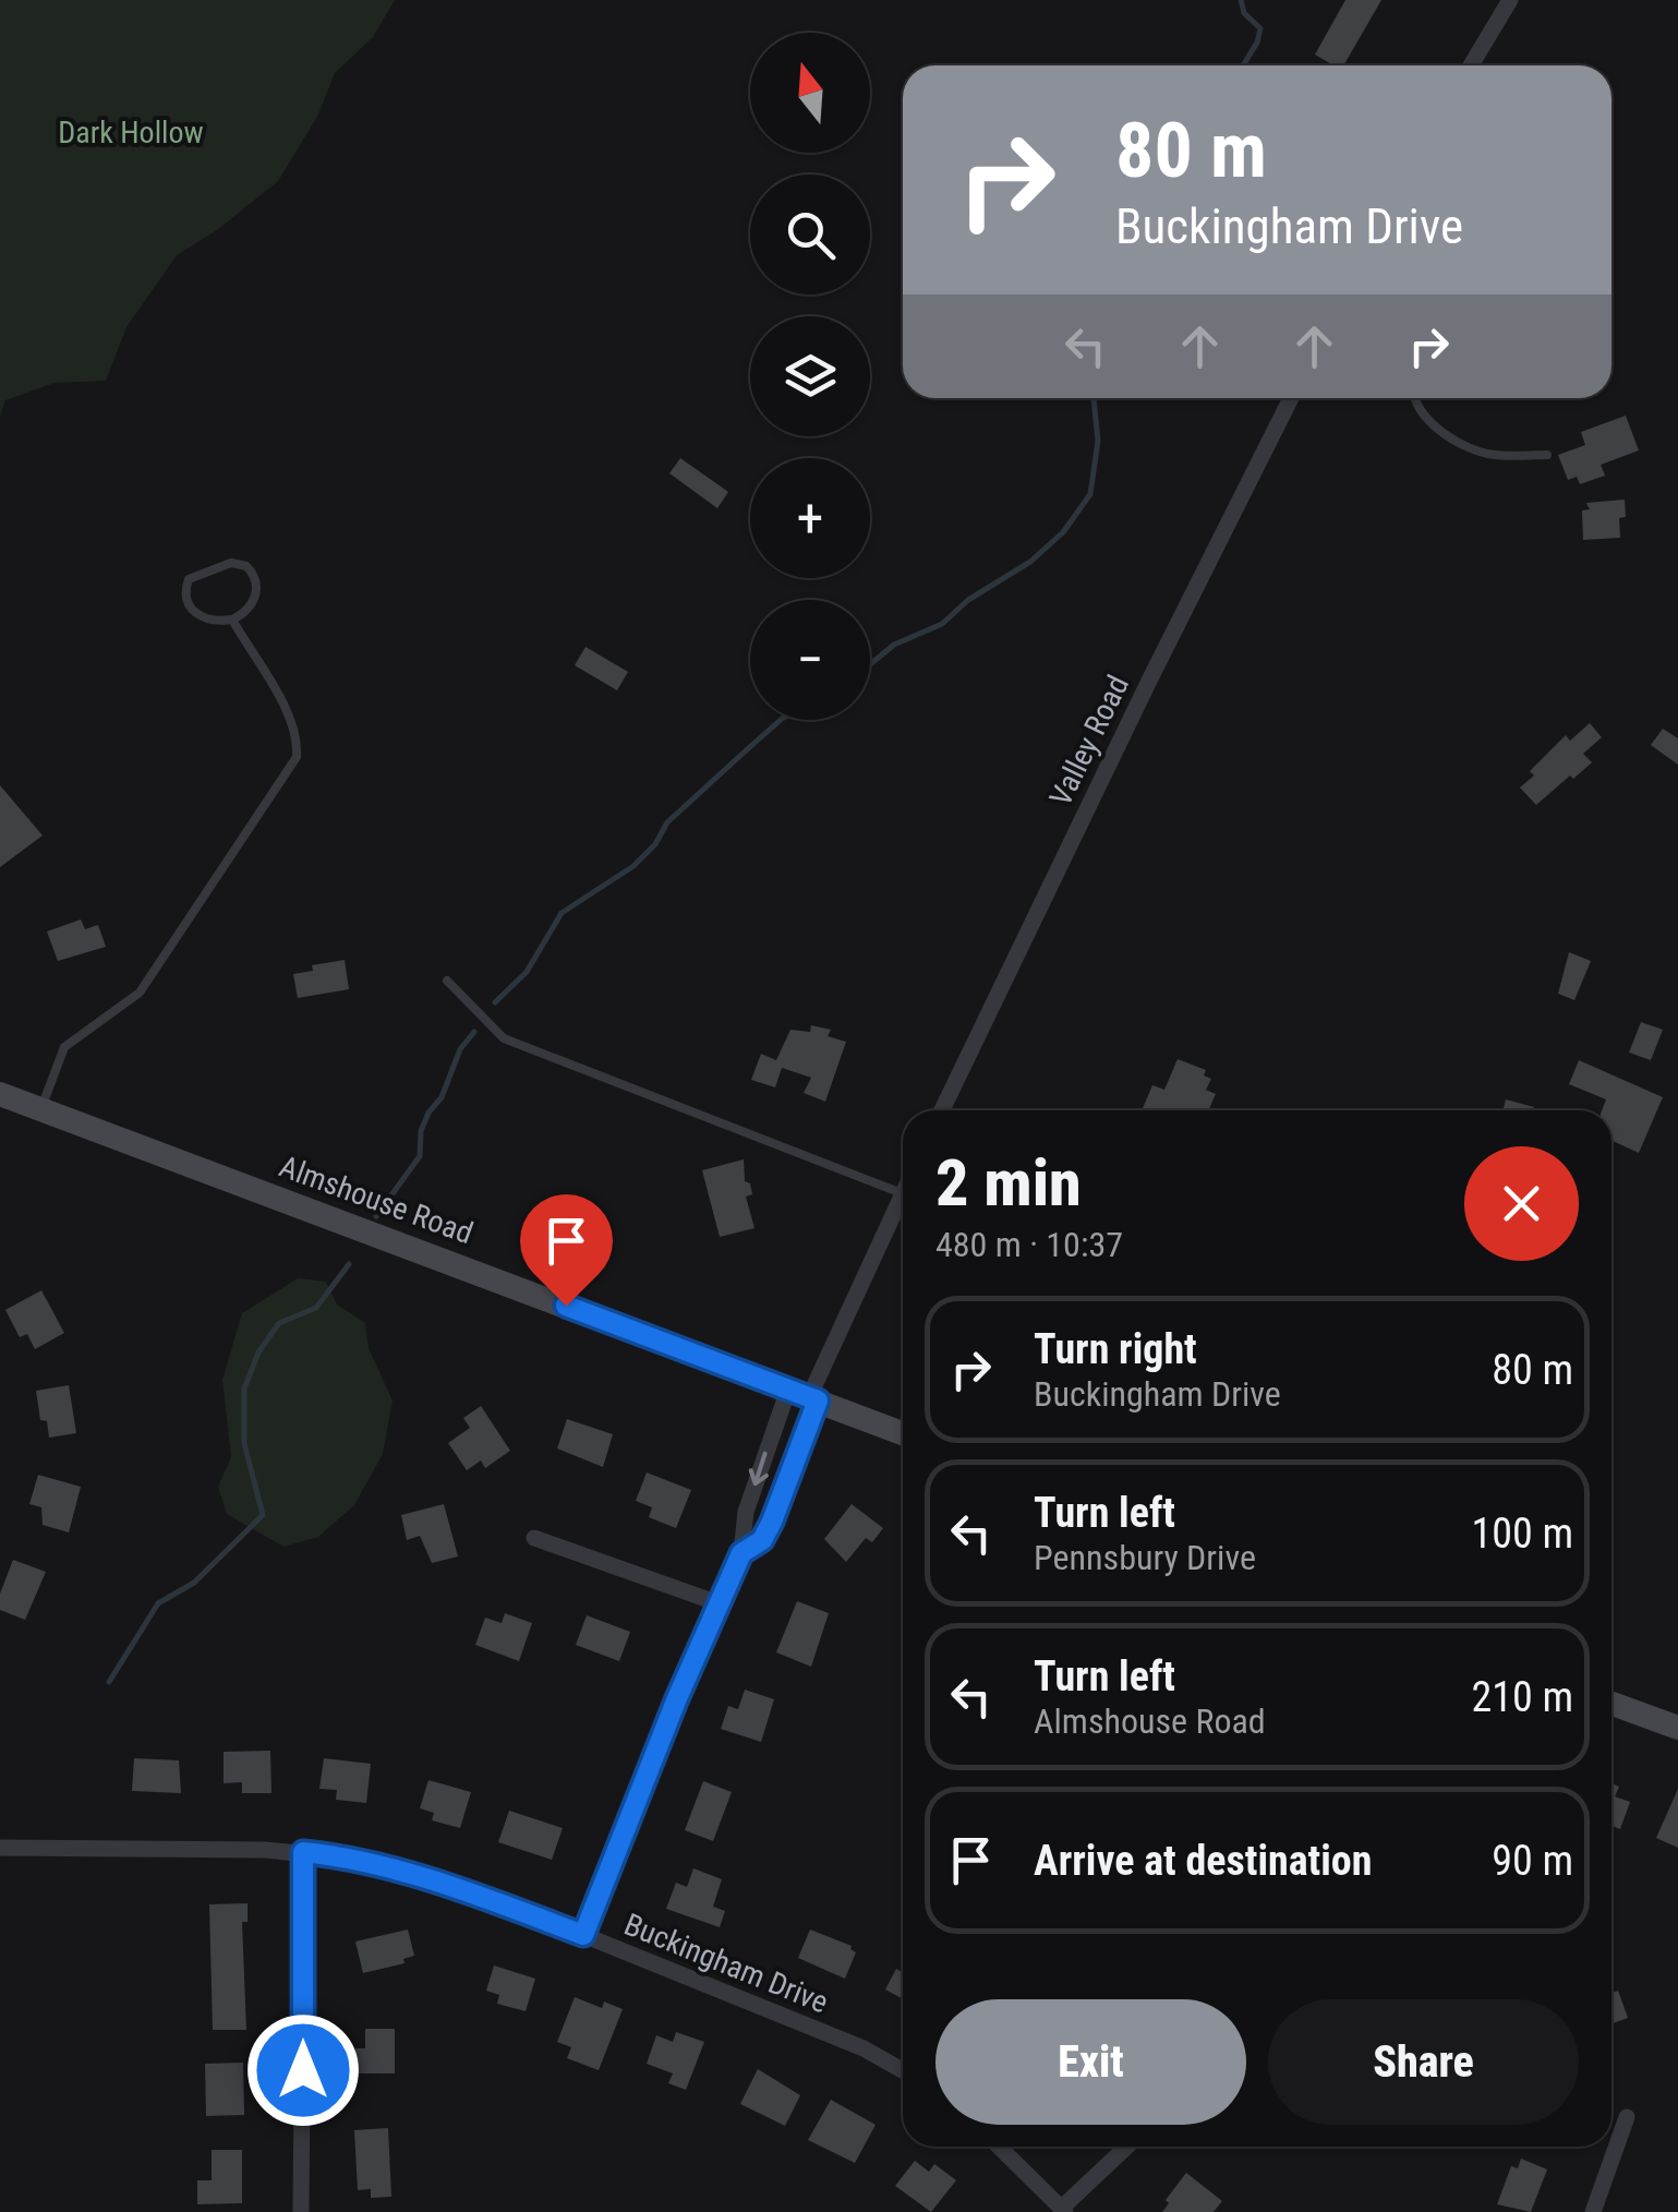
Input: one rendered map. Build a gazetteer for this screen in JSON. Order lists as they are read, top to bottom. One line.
{"streets":{"main road":["Almshouse Road"],"street":["Valley Road","Buckingham Drive"]},"parks":["Dark Hollow"],"north":"top","page":{"map_buttons":["+","−"],"turn":["80 m","Buckingham Drive"],"heading":["2 min","480 m · 10:37"],"list":[{"name":"Turn right","note":"Buckingham Drive","value":"80 m"},{"name":"Turn left","note":"Pennsbury Drive","value":"100 m"},{"name":"Turn left","note":"Almshouse Road","value":"210 m"},{"name":"Arrive at destination","value":"90 m"}],"buttons":["Exit","Share"]}}
